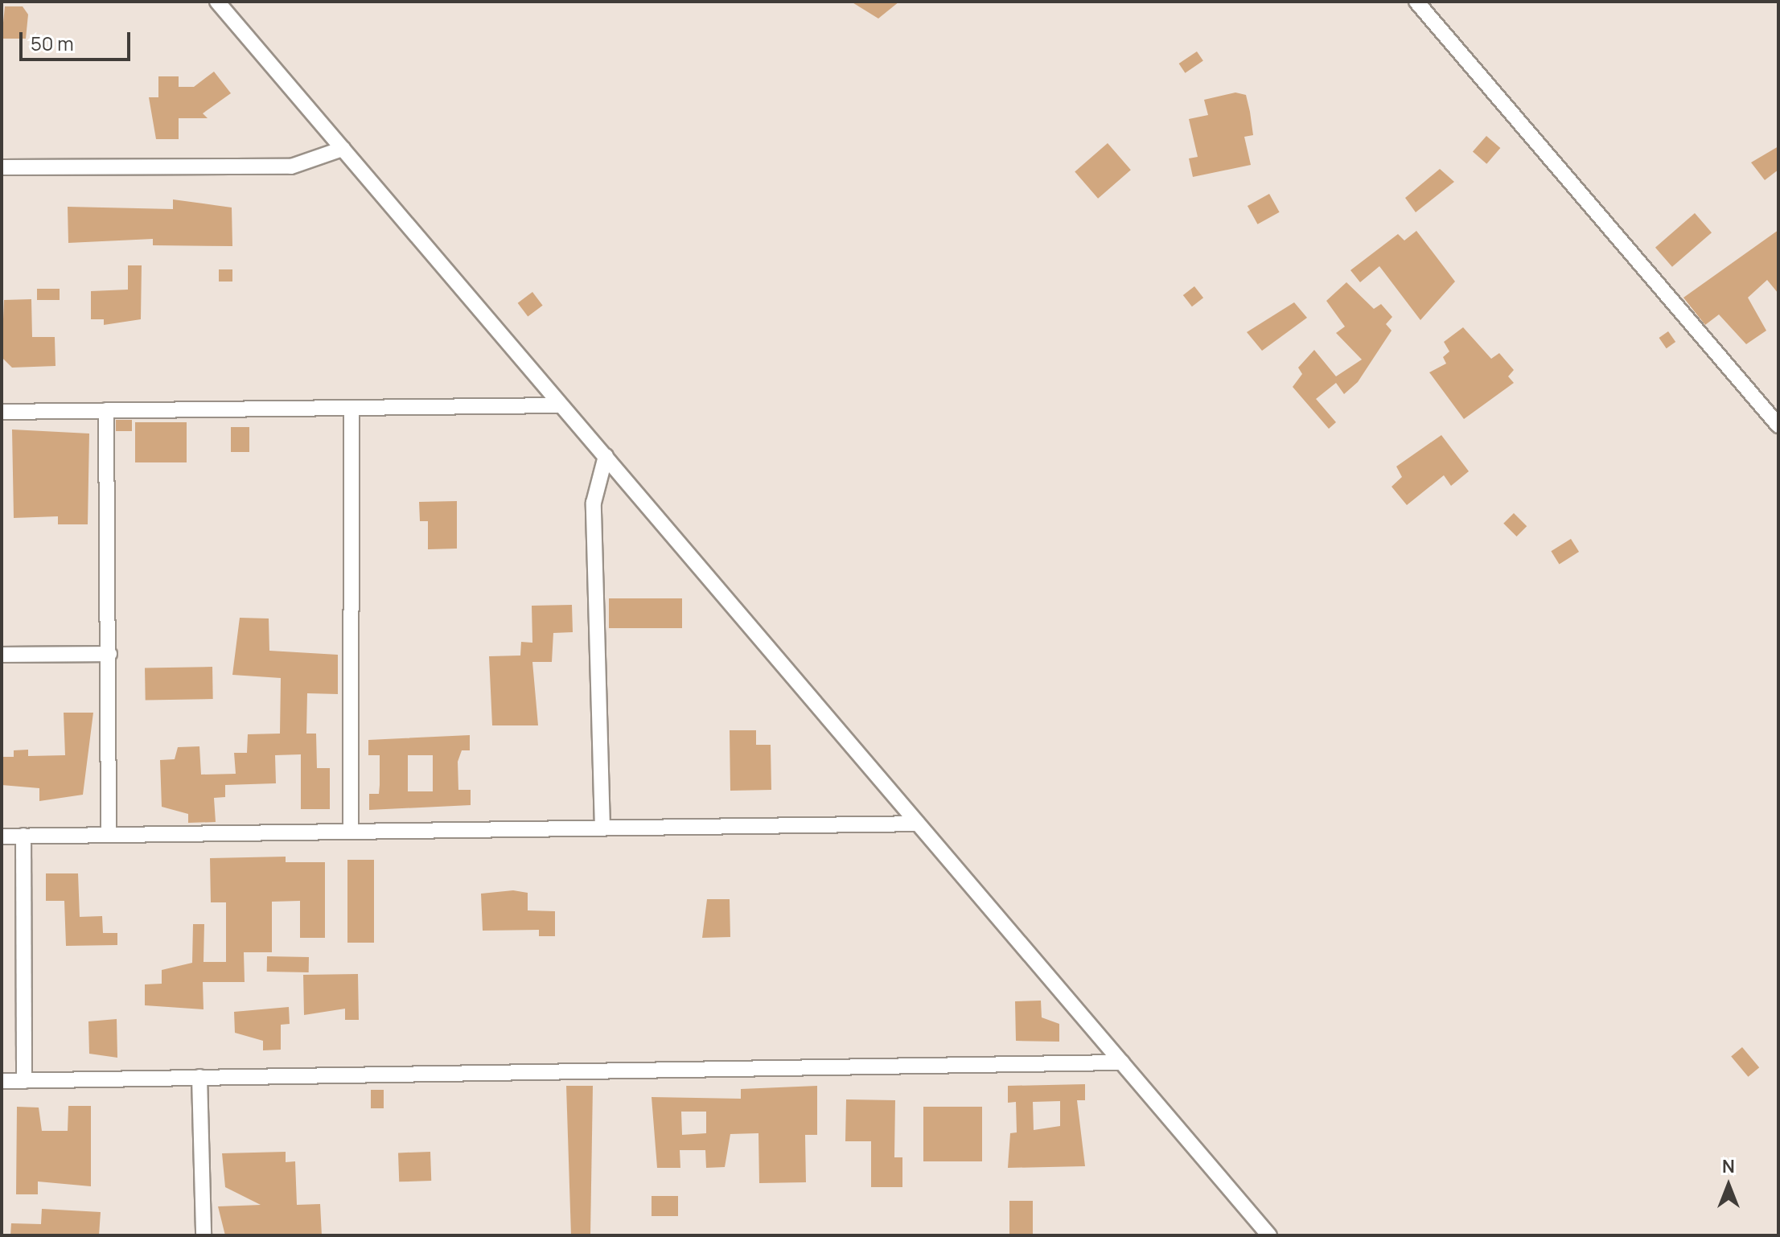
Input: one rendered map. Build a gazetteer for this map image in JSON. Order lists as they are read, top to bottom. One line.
{"scale_bar":"50 m","north":"top"}
